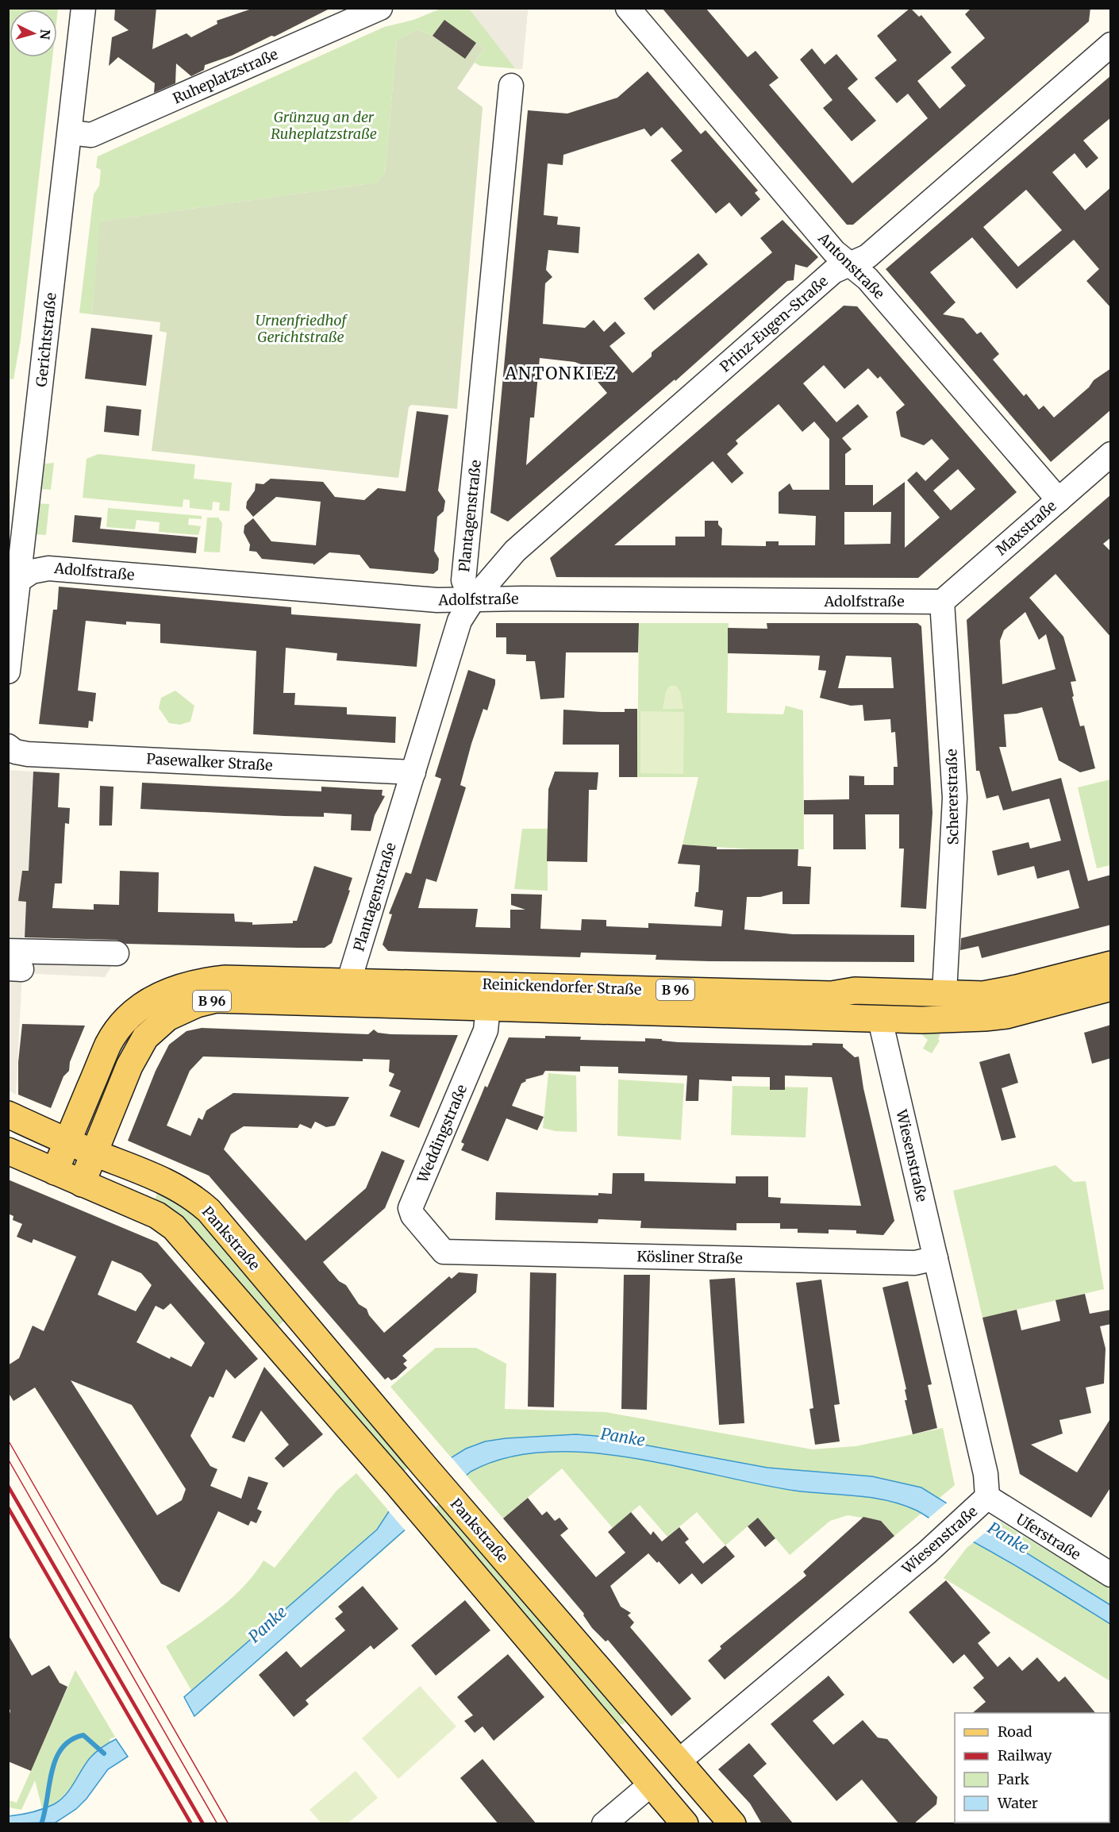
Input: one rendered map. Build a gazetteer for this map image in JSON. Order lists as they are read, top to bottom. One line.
{"streets":{"main road":["Reinickendorfer Straße","B 96","Wiesenstraße","Pankstraße"],"street":["Ruheplatzstraße","Antonstraße","Prinz-Eugen-Straße","Gerichtstraße","Plantagenstraße","Maxstraße","Adolfstraße","Pasewalker Straße","Schererstraße","Weddingstraße","Kösliner Straße","Uferstraße"]},"crossings":[["Ruheplatzstraße","Gerichtstraße"],["Antonstraße","Prinz-Eugen-Straße"],["Antonstraße","Maxstraße"],["Prinz-Eugen-Straße","Plantagenstraße"],["Prinz-Eugen-Straße","Adolfstraße"],["Gerichtstraße","Adolfstraße"],["Plantagenstraße","Adolfstraße"],["Plantagenstraße","Pasewalker Straße"],["Plantagenstraße","Reinickendorfer Straße"],["Maxstraße","Adolfstraße"],["Maxstraße","Schererstraße"],["Adolfstraße","Schererstraße"],["Schererstraße","Reinickendorfer Straße"],["Reinickendorfer Straße","Weddingstraße"],["Reinickendorfer Straße","Wiesenstraße"],["Reinickendorfer Straße","Pankstraße"],["Weddingstraße","Kösliner Straße"],["Wiesenstraße","Pankstraße"],["Wiesenstraße","Kösliner Straße"],["Wiesenstraße","Uferstraße"]],"districts":["ANTONKIEZ"],"water":["Panke"],"parks":["Grünzug an der Ruheplatzstraße","Urnenfriedhof Gerichtstraße"],"legend":["Road","Railway","Park","Water"],"north":"right"}
